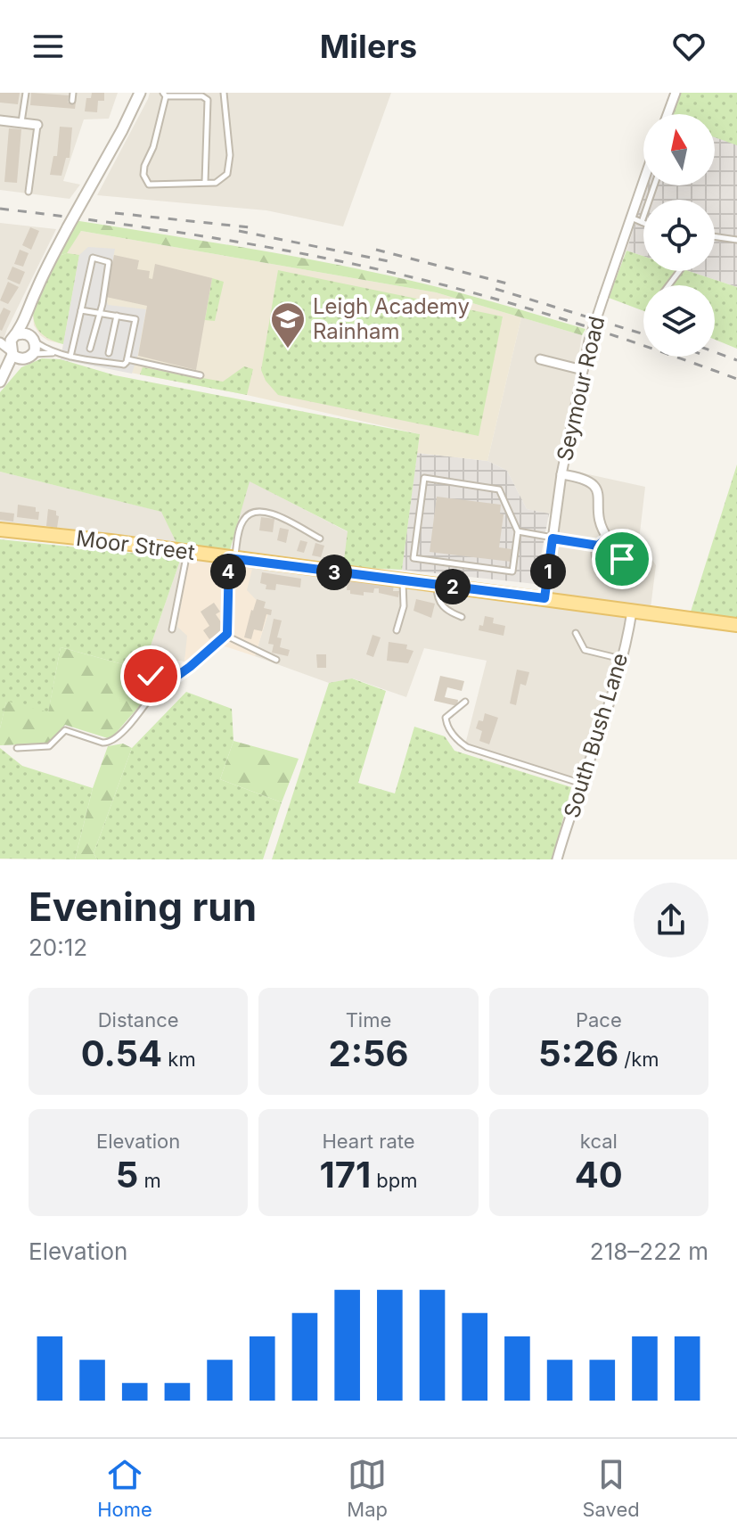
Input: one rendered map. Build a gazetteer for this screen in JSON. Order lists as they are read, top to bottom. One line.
{"streets":{"main road":["Moor Street"],"street":["Seymour Road","South Bush Lane"]},"crossings":[["Seymour Road","Moor Street"],["Moor Street","South Bush Lane"]],"places":{"school or university":["Leigh Academy Rainham"]},"north":"top","page":{"header":"Milers","pins":["1","4","3","2"],"heading":["Evening run","20:12"],"stats":[["Distance","0.54 km"],["Time","2:56"],["Pace","5:26 /km"],["Elevation","5 m"],["Heart rate","171 bpm"],["kcal","40"]],"chart":["Elevation","218–222 m"],"tabs":["Home","Map","Saved"]}}
